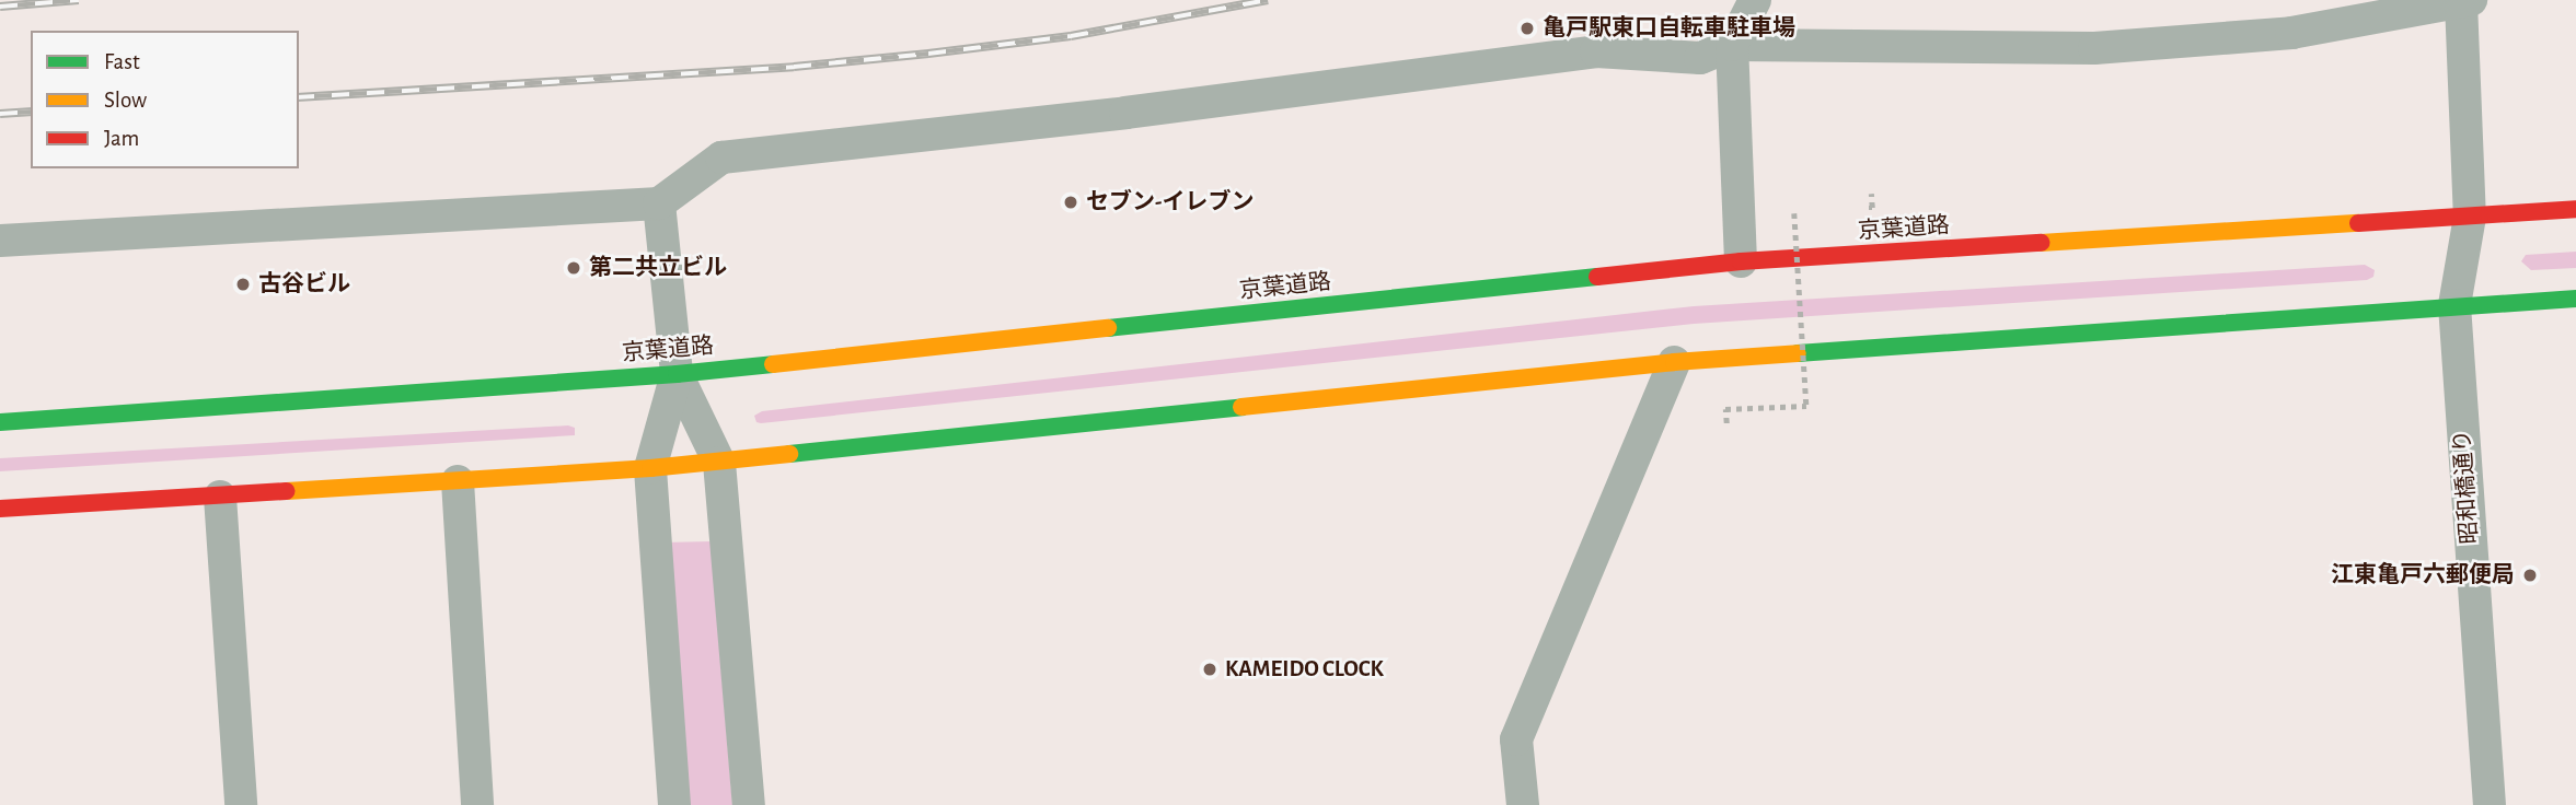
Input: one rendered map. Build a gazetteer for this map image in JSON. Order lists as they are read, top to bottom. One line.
{"streets":{"highway":["京葉道路"],"street":["昭和橋通り"]},"crossings":[["京葉道路","昭和橋通り"]],"places":["亀戸駅東口自転車駐車場","セブン-イレブン","第二共立ビル","古谷ビル","江東亀戸六郵便局","KAMEIDO CLOCK"],"legend":["Fast","Slow","Jam"]}
